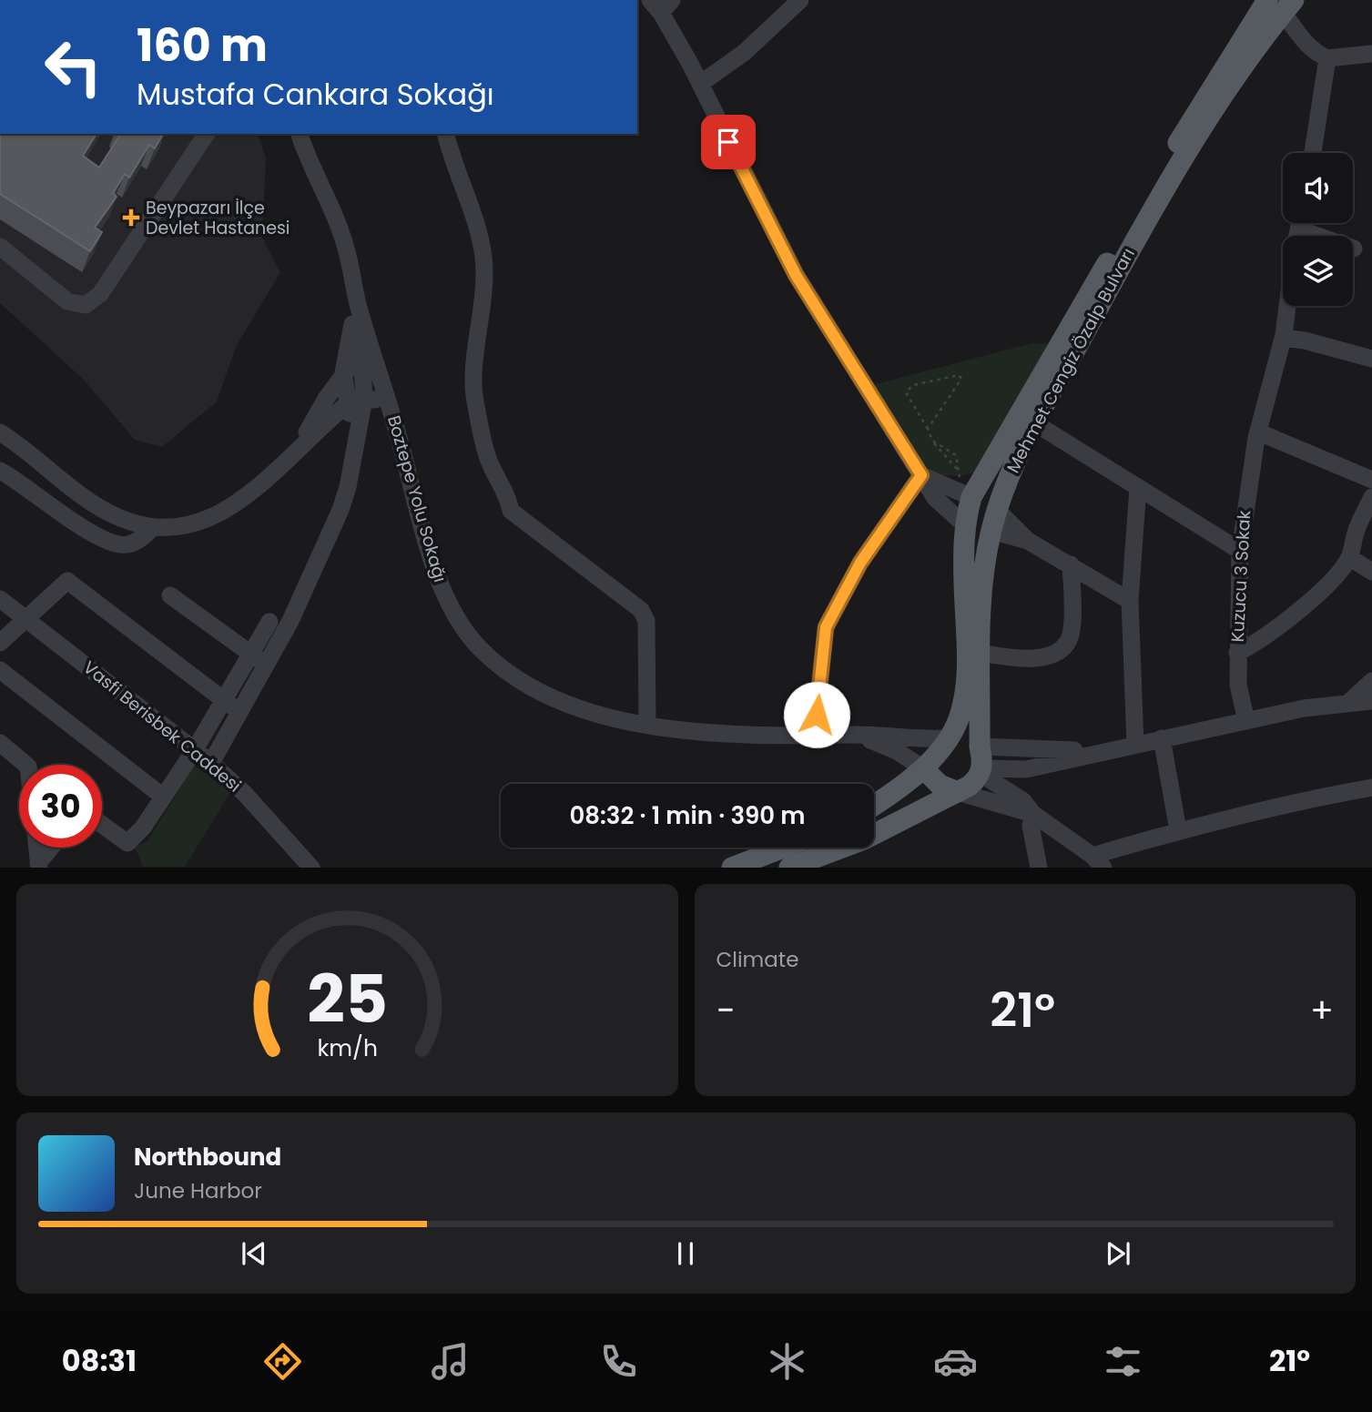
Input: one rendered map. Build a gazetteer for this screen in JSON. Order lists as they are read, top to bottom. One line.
{"streets":{"main road":["Mehmet Cengiz Özalp Bulvarı"],"street":["Boztepe Yolu Sokağı","Kuzucu 3 Sokak","Vasfi Berisbek Caddesi"]},"crossings":[["Mehmet Cengiz Özalp Bulvarı","Boztepe Yolu Sokağı"]],"places":{"health":["Beypazarı İlçe Devlet Hastanesi"]},"page":{"turn":["160 m","Mustafa Cankara Sokağı"],"limit":"30","trip":"08:32 · 1 min · 390 m","tile":"Climate","heat":["−","21°","+"],"song":["Northbound","June Harbor"],"tabs":["08:31","21°"],"gauge":["25","km/h"]}}
